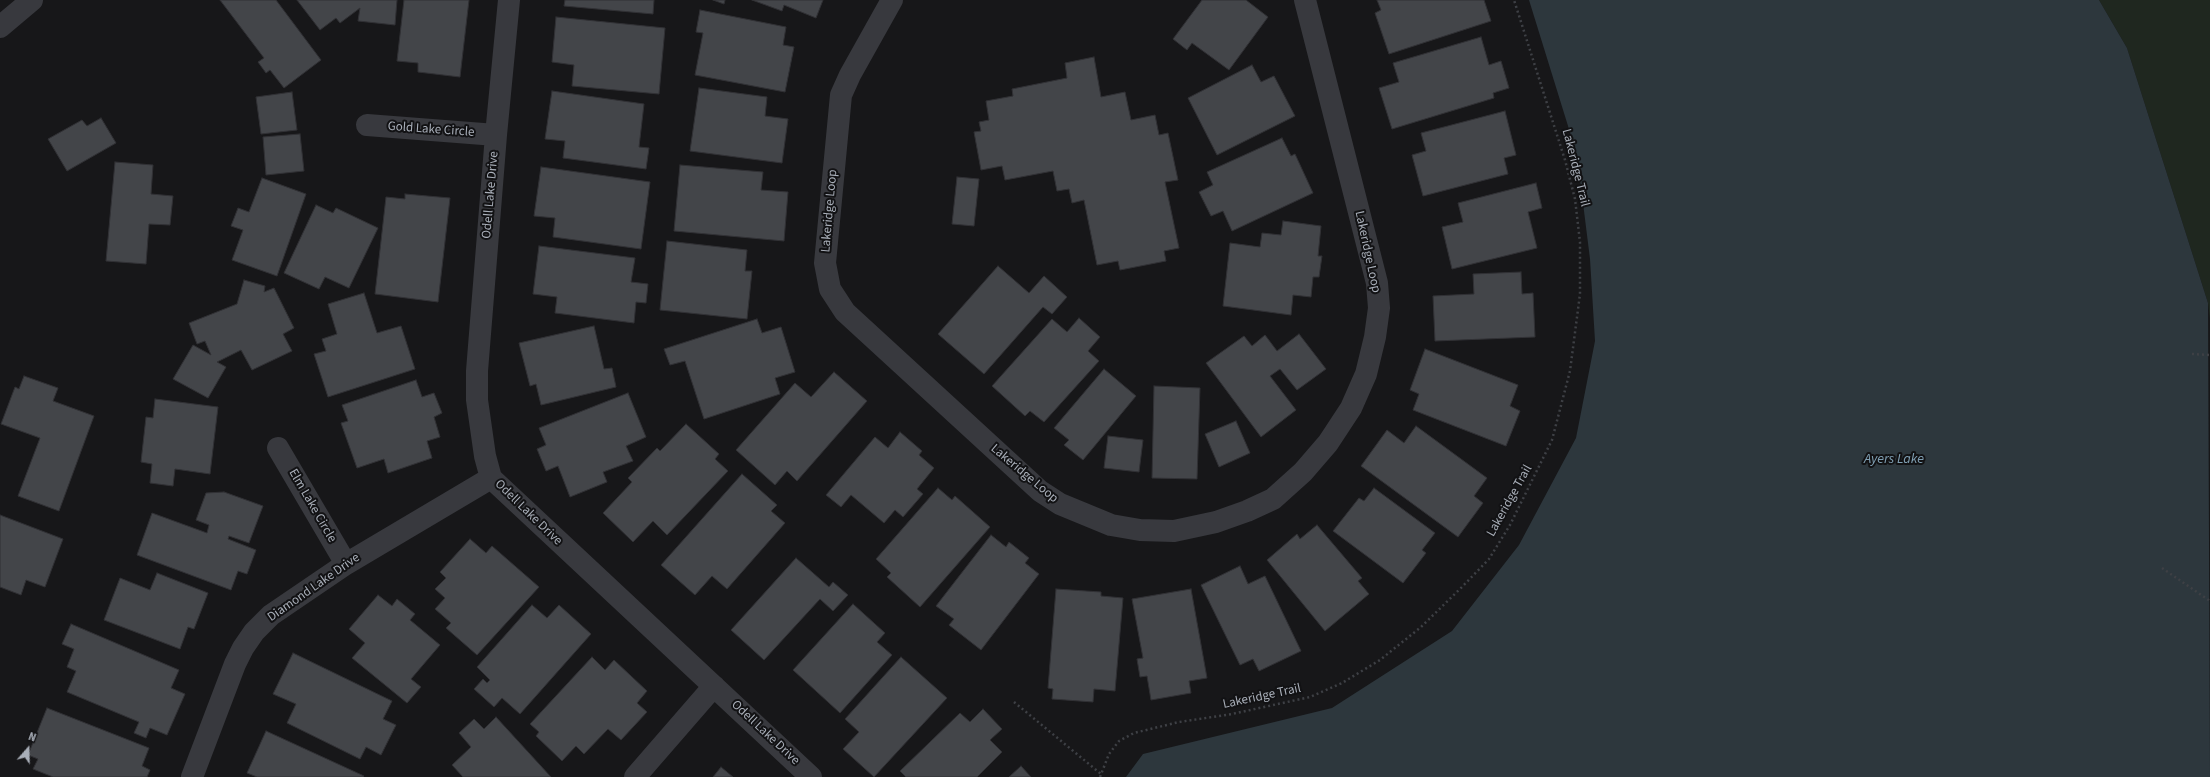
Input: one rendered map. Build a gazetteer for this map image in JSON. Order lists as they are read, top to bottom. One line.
{"streets":{"street":["Gold Lake Circle","Odell Lake Drive","Lakeridge Loop","Elm Lake Circle","Diamond Lake Drive"],"path":["Lakeridge Trail"]},"crossings":[["Gold Lake Circle","Odell Lake Drive"],["Odell Lake Drive","Diamond Lake Drive"],["Elm Lake Circle","Diamond Lake Drive"]],"water":["Ayers Lake"],"north":"top"}
